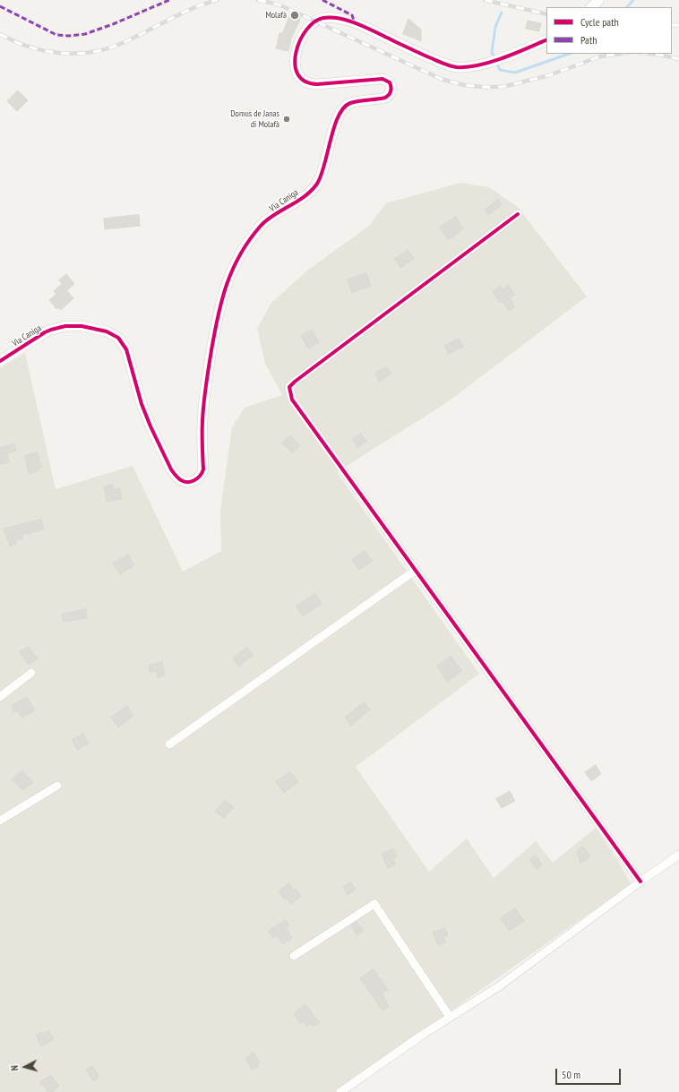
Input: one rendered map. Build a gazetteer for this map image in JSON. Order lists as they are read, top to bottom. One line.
{"streets":{"street":["Via Caniga"]},"places":["Molafà","Domus de Janas di Molafà"],"legend":["Cycle path","Path"],"scale_bar":"50 m","north":"left"}
